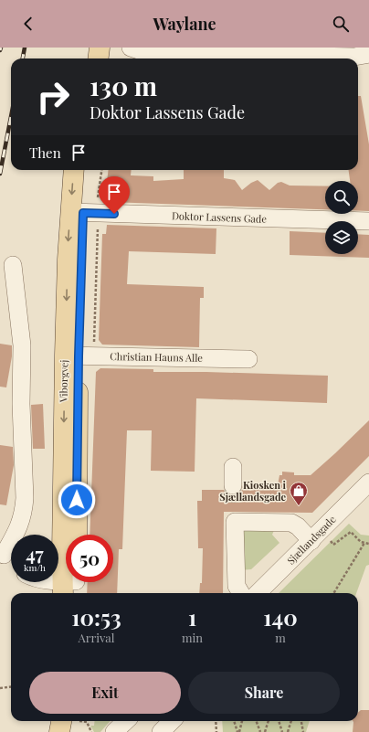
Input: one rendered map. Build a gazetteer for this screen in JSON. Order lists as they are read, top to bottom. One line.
{"streets":{"main road":["Viborgvej"],"street":["Doktor Lassens Gade","Christian Hauns Alle","Sjællandsgade"]},"crossings":[["Doktor Lassens Gade","Viborgvej"],["Christian Hauns Alle","Viborgvej"]],"places":{"shop":["Kiosken i Sjællandsgade"]},"page":{"header":"Waylane","turn":["130 m","Doktor Lassens Gade"],"then":"Then","speed":"47 km/h","limit":"50","eta":["10:53","Arrival","1","min","140","m"],"buttons":["Exit","Share"]}}
